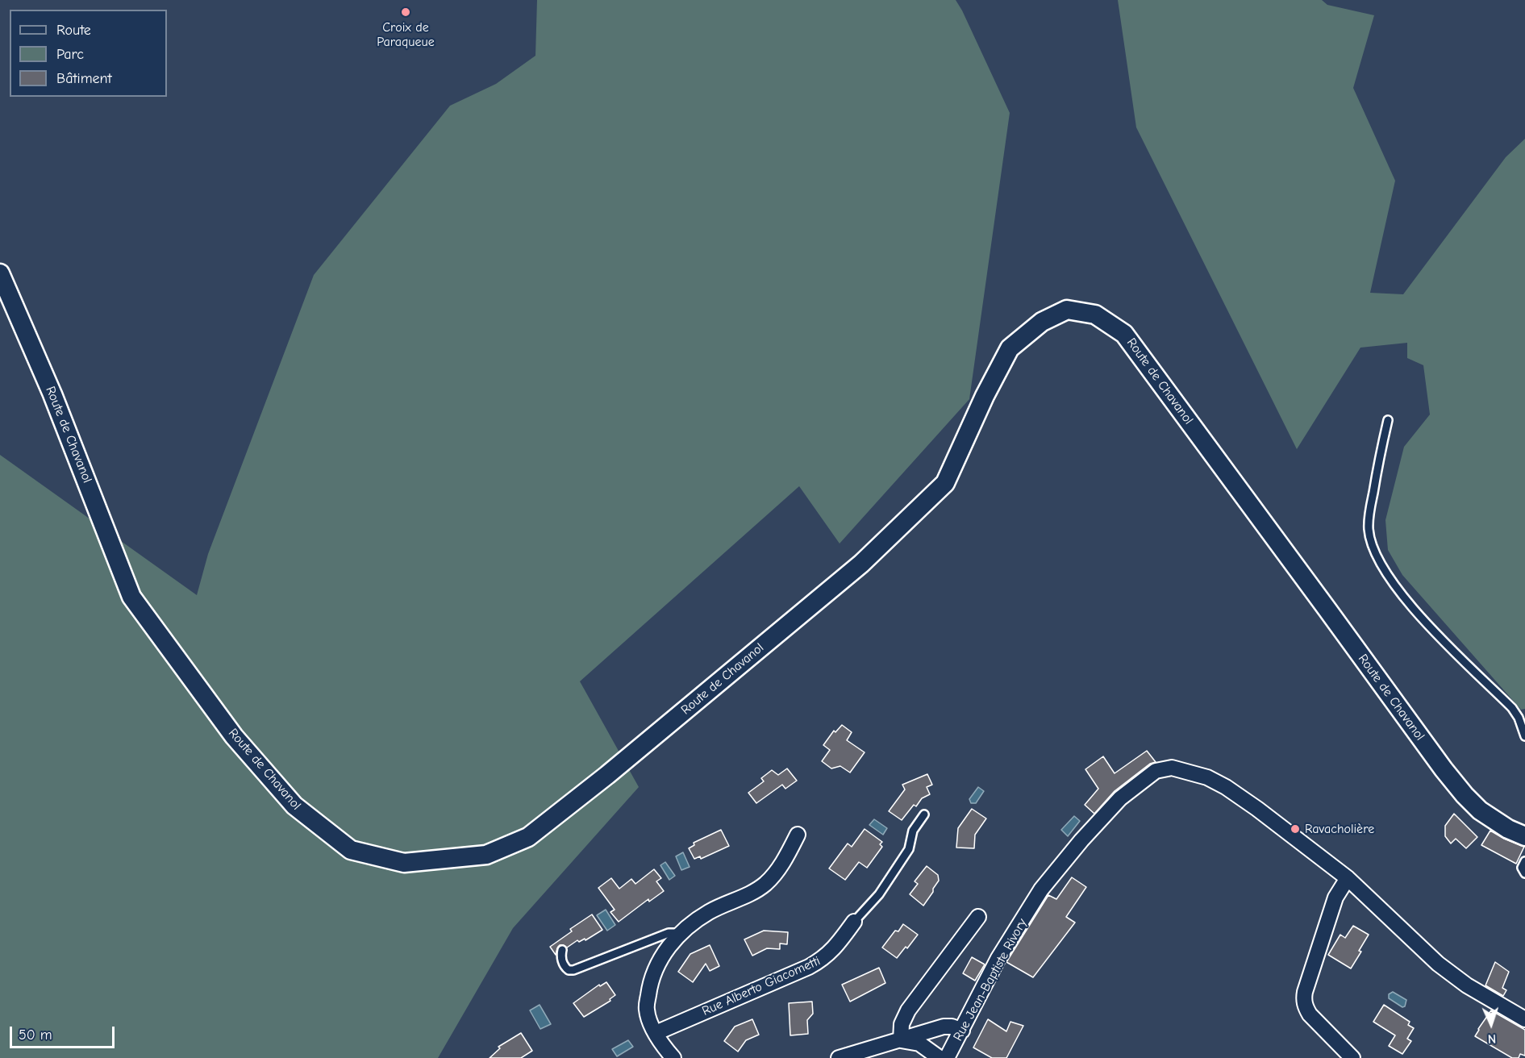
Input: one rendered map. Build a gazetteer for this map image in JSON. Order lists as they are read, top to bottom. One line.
{"streets":{"street":["Route de Chavanol","Rue Jean-Baptiste Rivory","Rue Alberto Giacometti"]},"places":["Croix de Paraqueue","Ravacholière"],"legend":["Route","Parc","Bâtiment"],"scale_bar":"50 m","north":"bottom"}
